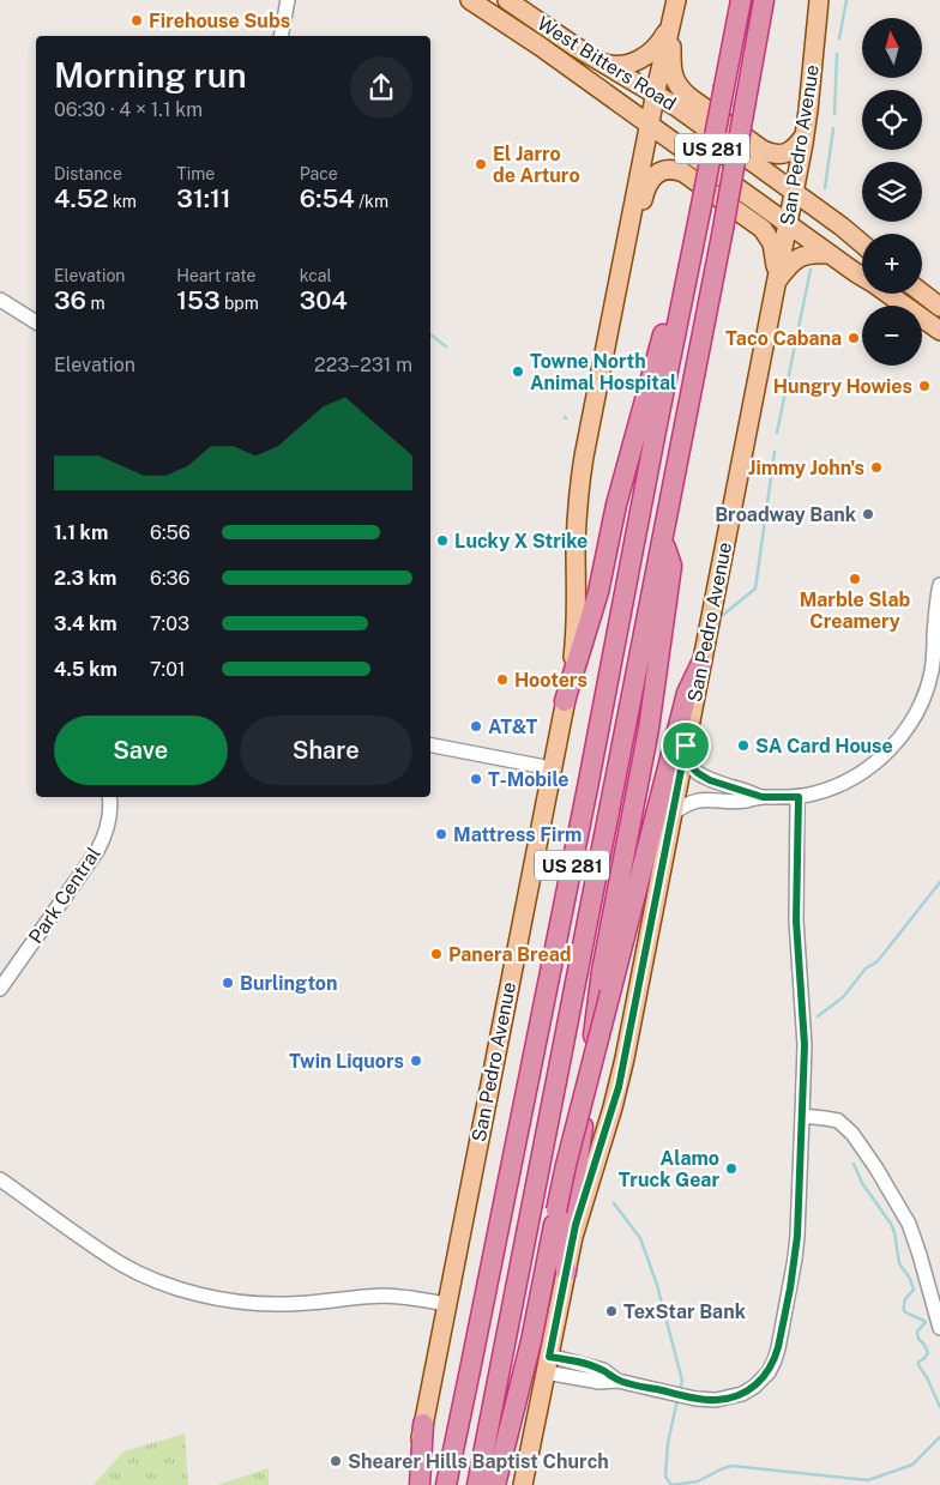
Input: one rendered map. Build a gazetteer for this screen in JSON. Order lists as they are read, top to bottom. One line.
{"streets":{"highway":["US 281"],"main road":["West Bitters Road","San Pedro Avenue"],"street":["Park Central"]},"crossings":[["West Bitters Road","San Pedro Avenue"]],"places":["Firehouse Subs","El Jarro de Arturo","Taco Cabana","Towne North Animal Hospital","Hungry Howies","Jimmy John's","Broadway Bank","Lucky X Strike","Marble Slab Creamery","Hooters","AT&T","SA Card House","T-Mobile","Mattress Firm","Panera Bread","Burlington","Twin Liquors","Alamo Truck Gear","TexStar Bank","Shearer Hills Baptist Church"],"north":"top","page":{"map_buttons":["+","−"],"heading":["Morning run","06:30 · 4 × 1.1 km"],"stats":[["Distance","4.52 km"],["Time","31:11"],["Pace","6:54 /km"],["Elevation","36 m"],["Heart rate","153 bpm"],["kcal","304"]],"chart":["Elevation","223–231 m"],"list":[{"name":"1.1 km","note":"6:56"},{"name":"2.3 km","note":"6:36"},{"name":"3.4 km","note":"7:03"},{"name":"4.5 km","note":"7:01"}],"buttons":["Save","Share"]}}
